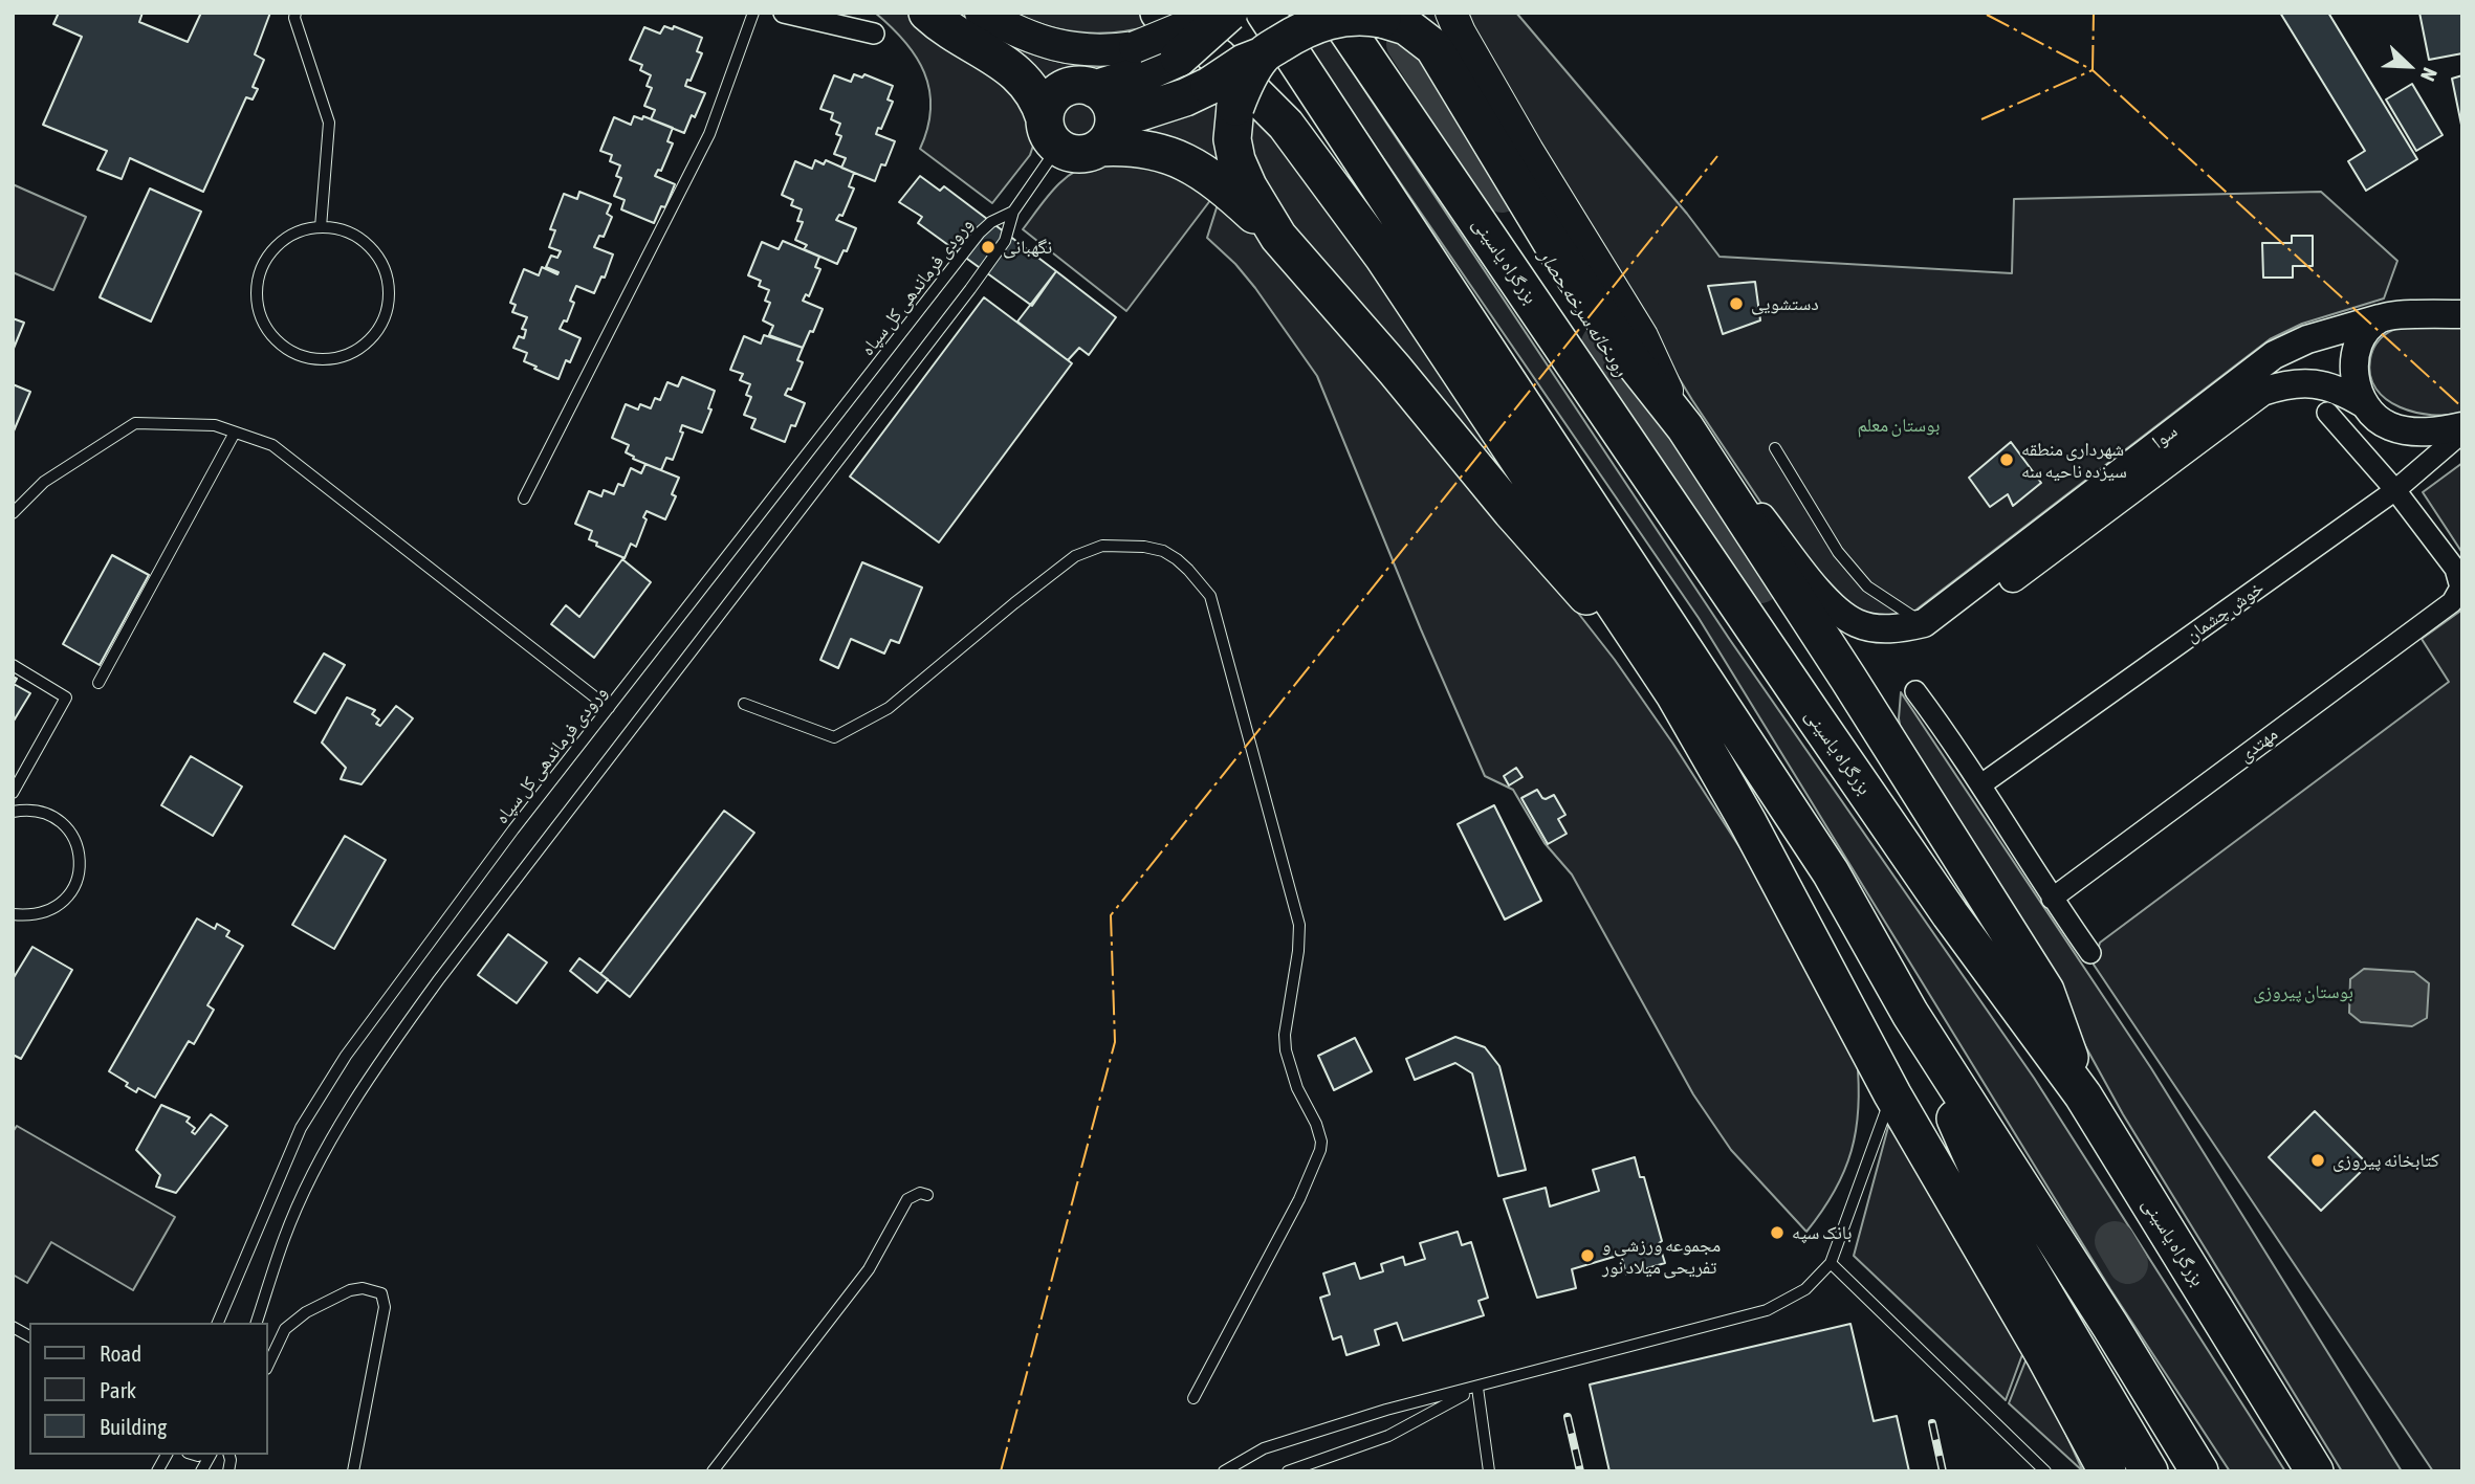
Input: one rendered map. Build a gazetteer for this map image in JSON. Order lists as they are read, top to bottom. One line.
{"streets":{"highway":["بزرگراه یاسینی"],"main road":["سوا"],"street":["خوش چشمان","مهتدی"],"lane":["ورودی فرماندهی کل سپاه"]},"water":["رودخانه سرخه حصار"],"parks":["بوستان معلم","بوستان پیروزی"],"places":["نگهبانی","دستشویی","شهرداری منطقه سیزده ناحیه سه","کتابخانه پیروزی","بانک سپه","مجموعه ورزشی و تفریحی میلاد نور"],"legend":["Road","Park","Building"],"north":"bottom right"}
